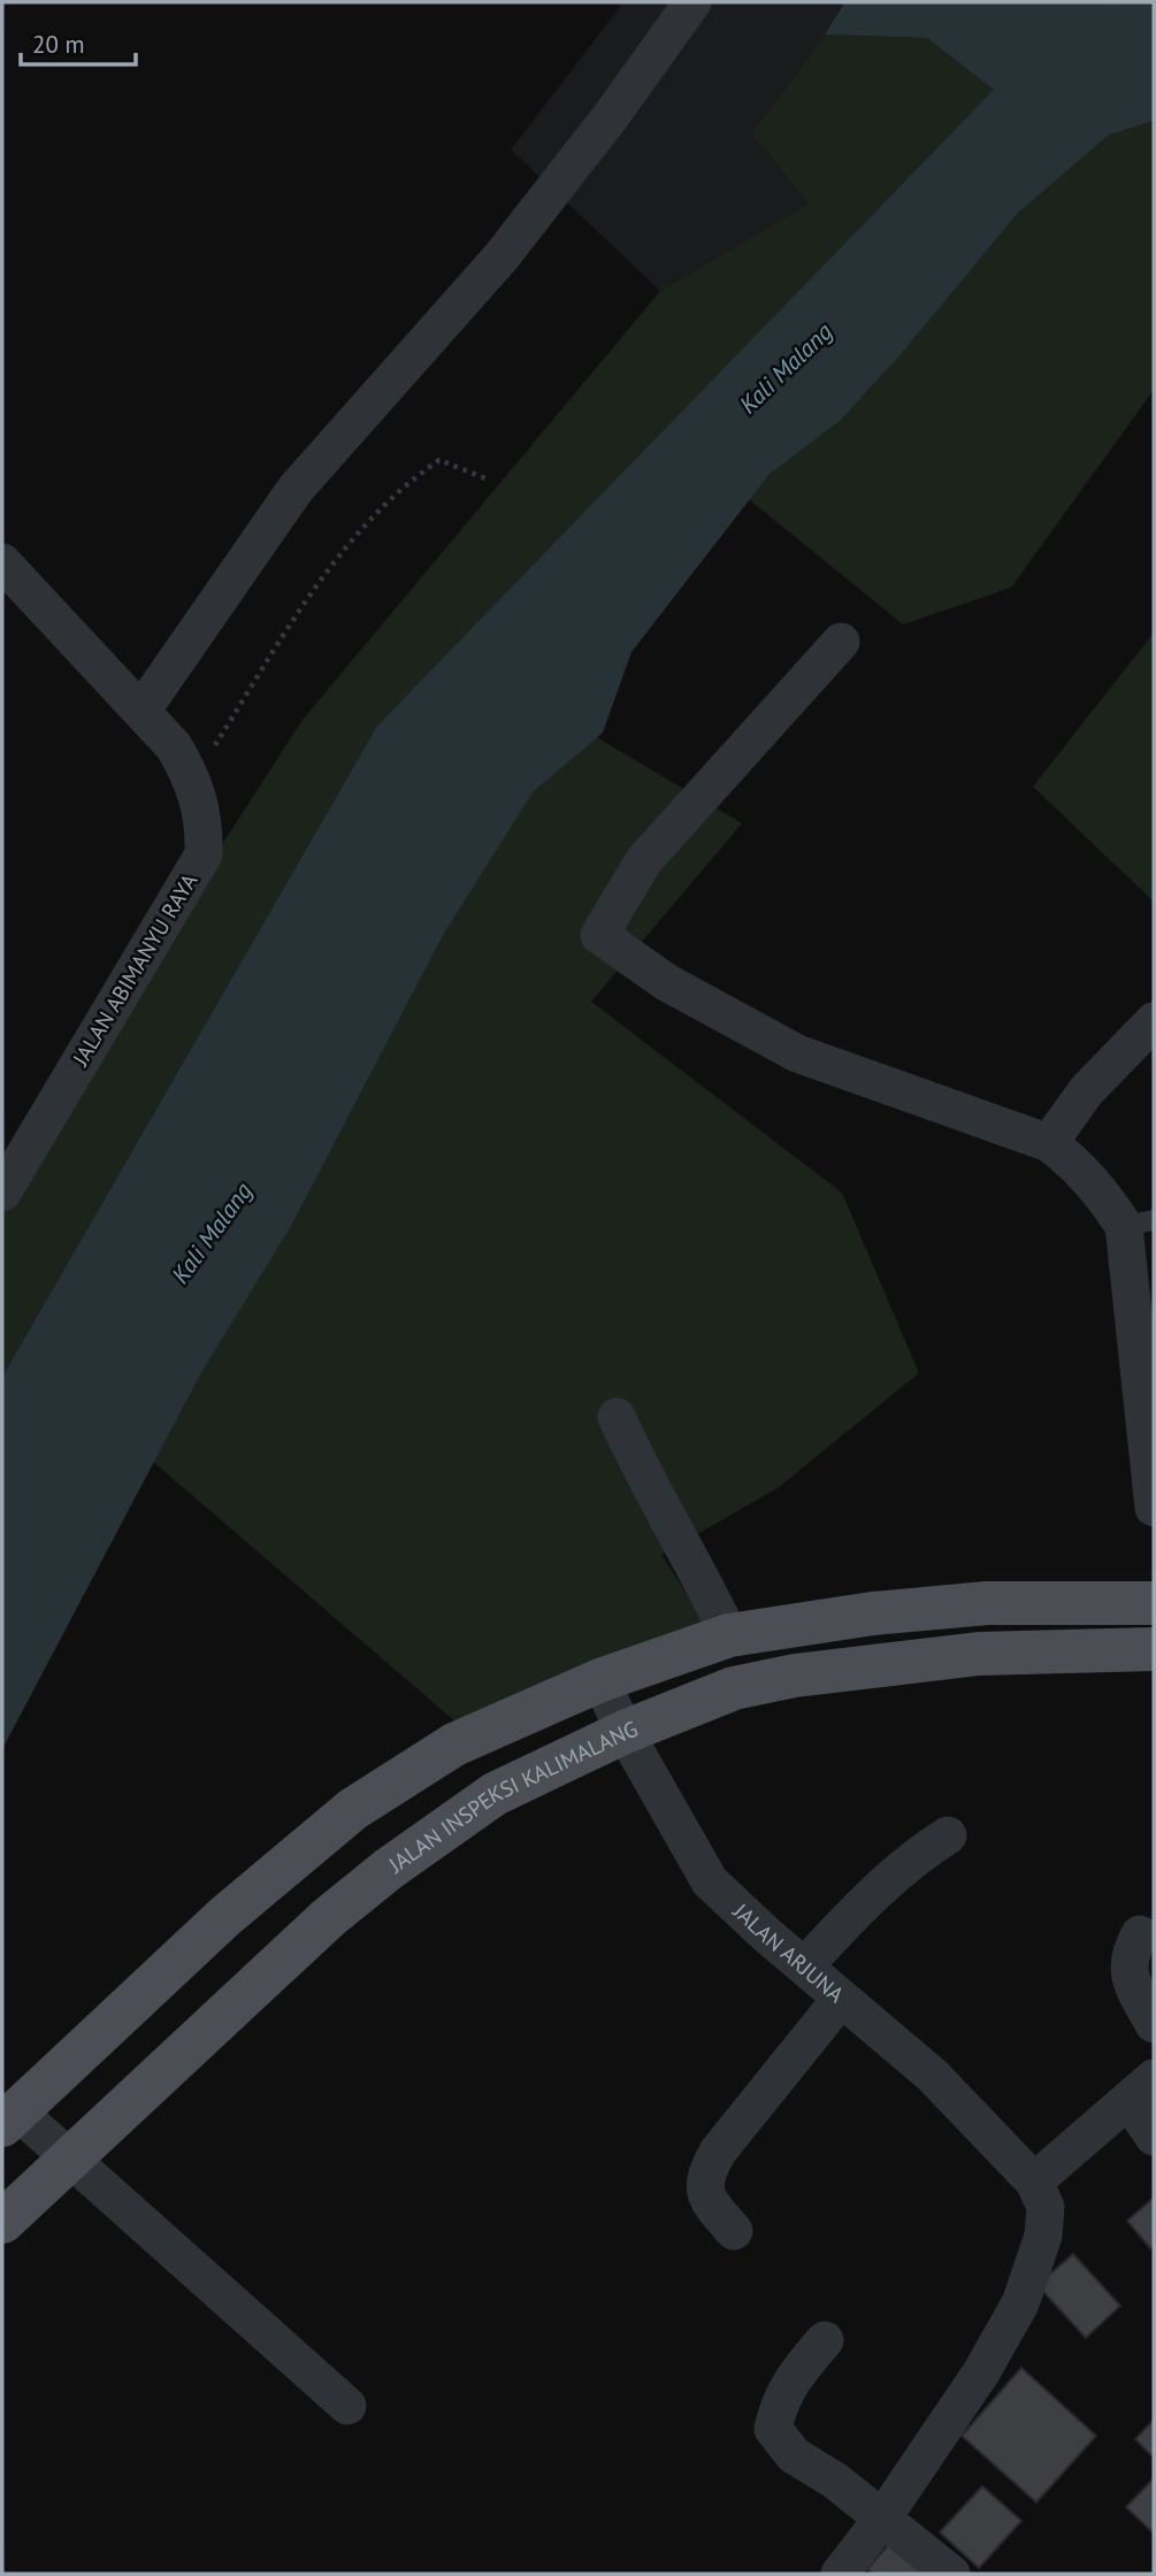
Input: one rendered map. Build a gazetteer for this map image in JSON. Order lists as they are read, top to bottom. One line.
{"streets":{"main road":["JALAN INSPEKSI KALIMALANG"],"street":["JALAN ABIMANYU RAYA","JALAN ARJUNA"]},"crossings":[["JALAN INSPEKSI KALIMALANG","JALAN ARJUNA"]],"water":["Kali Malang"],"scale_bar":"20 m"}
